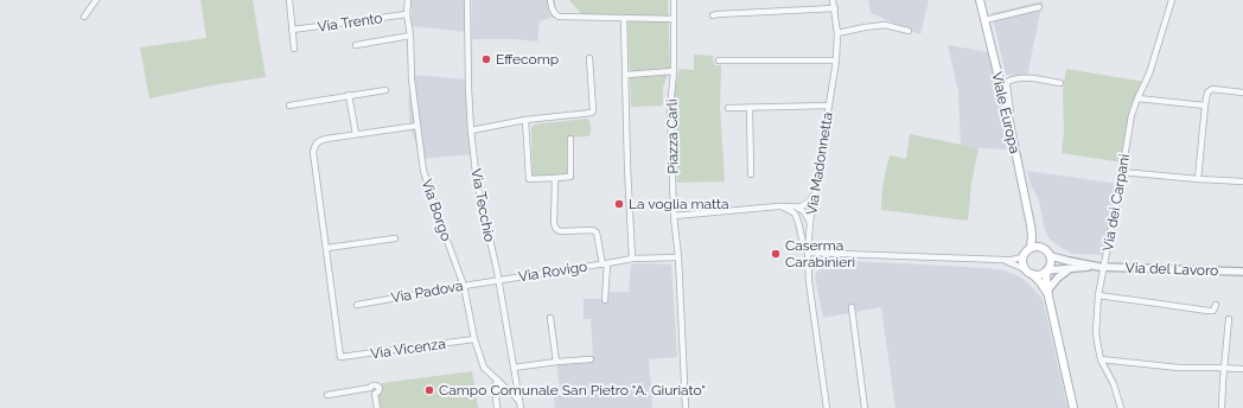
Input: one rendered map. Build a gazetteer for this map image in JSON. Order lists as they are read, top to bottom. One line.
{"streets":{"main road":["Viale Europa"],"street":["Via Trento","Piazza Carli","Via Madonnetta","Via dei Carpani","Via Tecchio","Via Borgo","Via del Lavoro","Via Rovigo","Via Padova","Via Vicenza"]},"crossings":[["Via Trento","Via Borgo"],["Viale Europa","Via del Lavoro"],["Via dei Carpani","Via del Lavoro"],["Via Tecchio","Via Borgo"],["Via Tecchio","Via Rovigo"],["Via Tecchio","Via Padova"],["Via Borgo","Via Padova"],["Via Borgo","Via Vicenza"],["Via Rovigo","Via Padova"]],"places":["Effecomp","La voglia matta","Caserma Carabinieri","Campo Comunale San Pietro \"A. Giuriato\""]}
